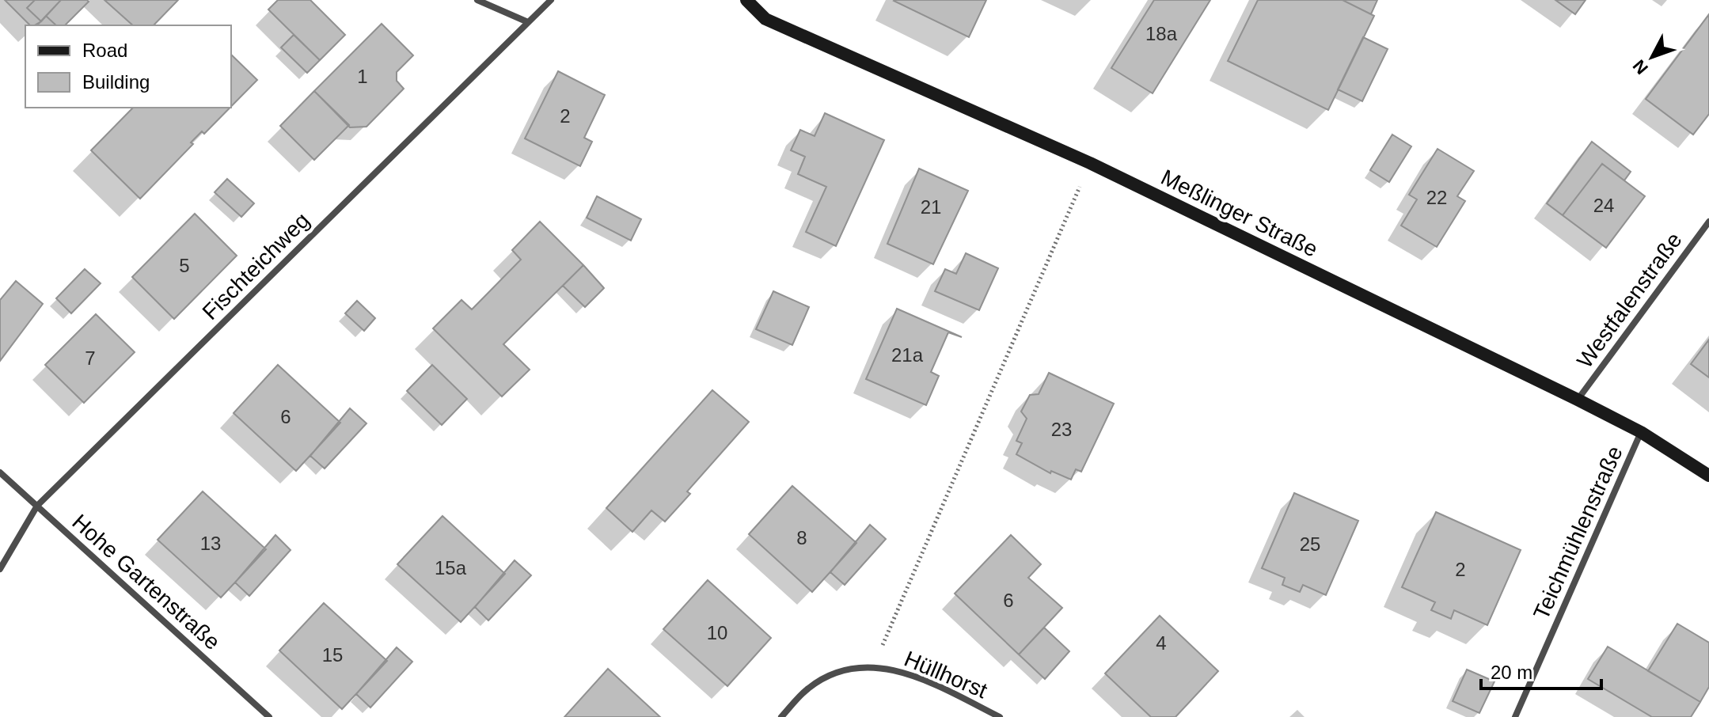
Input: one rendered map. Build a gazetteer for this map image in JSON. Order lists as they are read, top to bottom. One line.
{"streets":{"street":["Meßlinger Straße","Fischteichweg","Westfalenstraße","Teichmühlenstraße","Hohe Gartenstraße","Hüllhorst"]},"crossings":[["Meßlinger Straße","Westfalenstraße"],["Meßlinger Straße","Teichmühlenstraße"],["Fischteichweg","Hohe Gartenstraße"]],"house_numbers":["18a","1","2","22","24","21","5","21a","7","6","23","8","13","25","15a","2","6","10","4","15"],"legend":["Road","Building"],"scale_bar":"20 m","north":"bottom left"}
